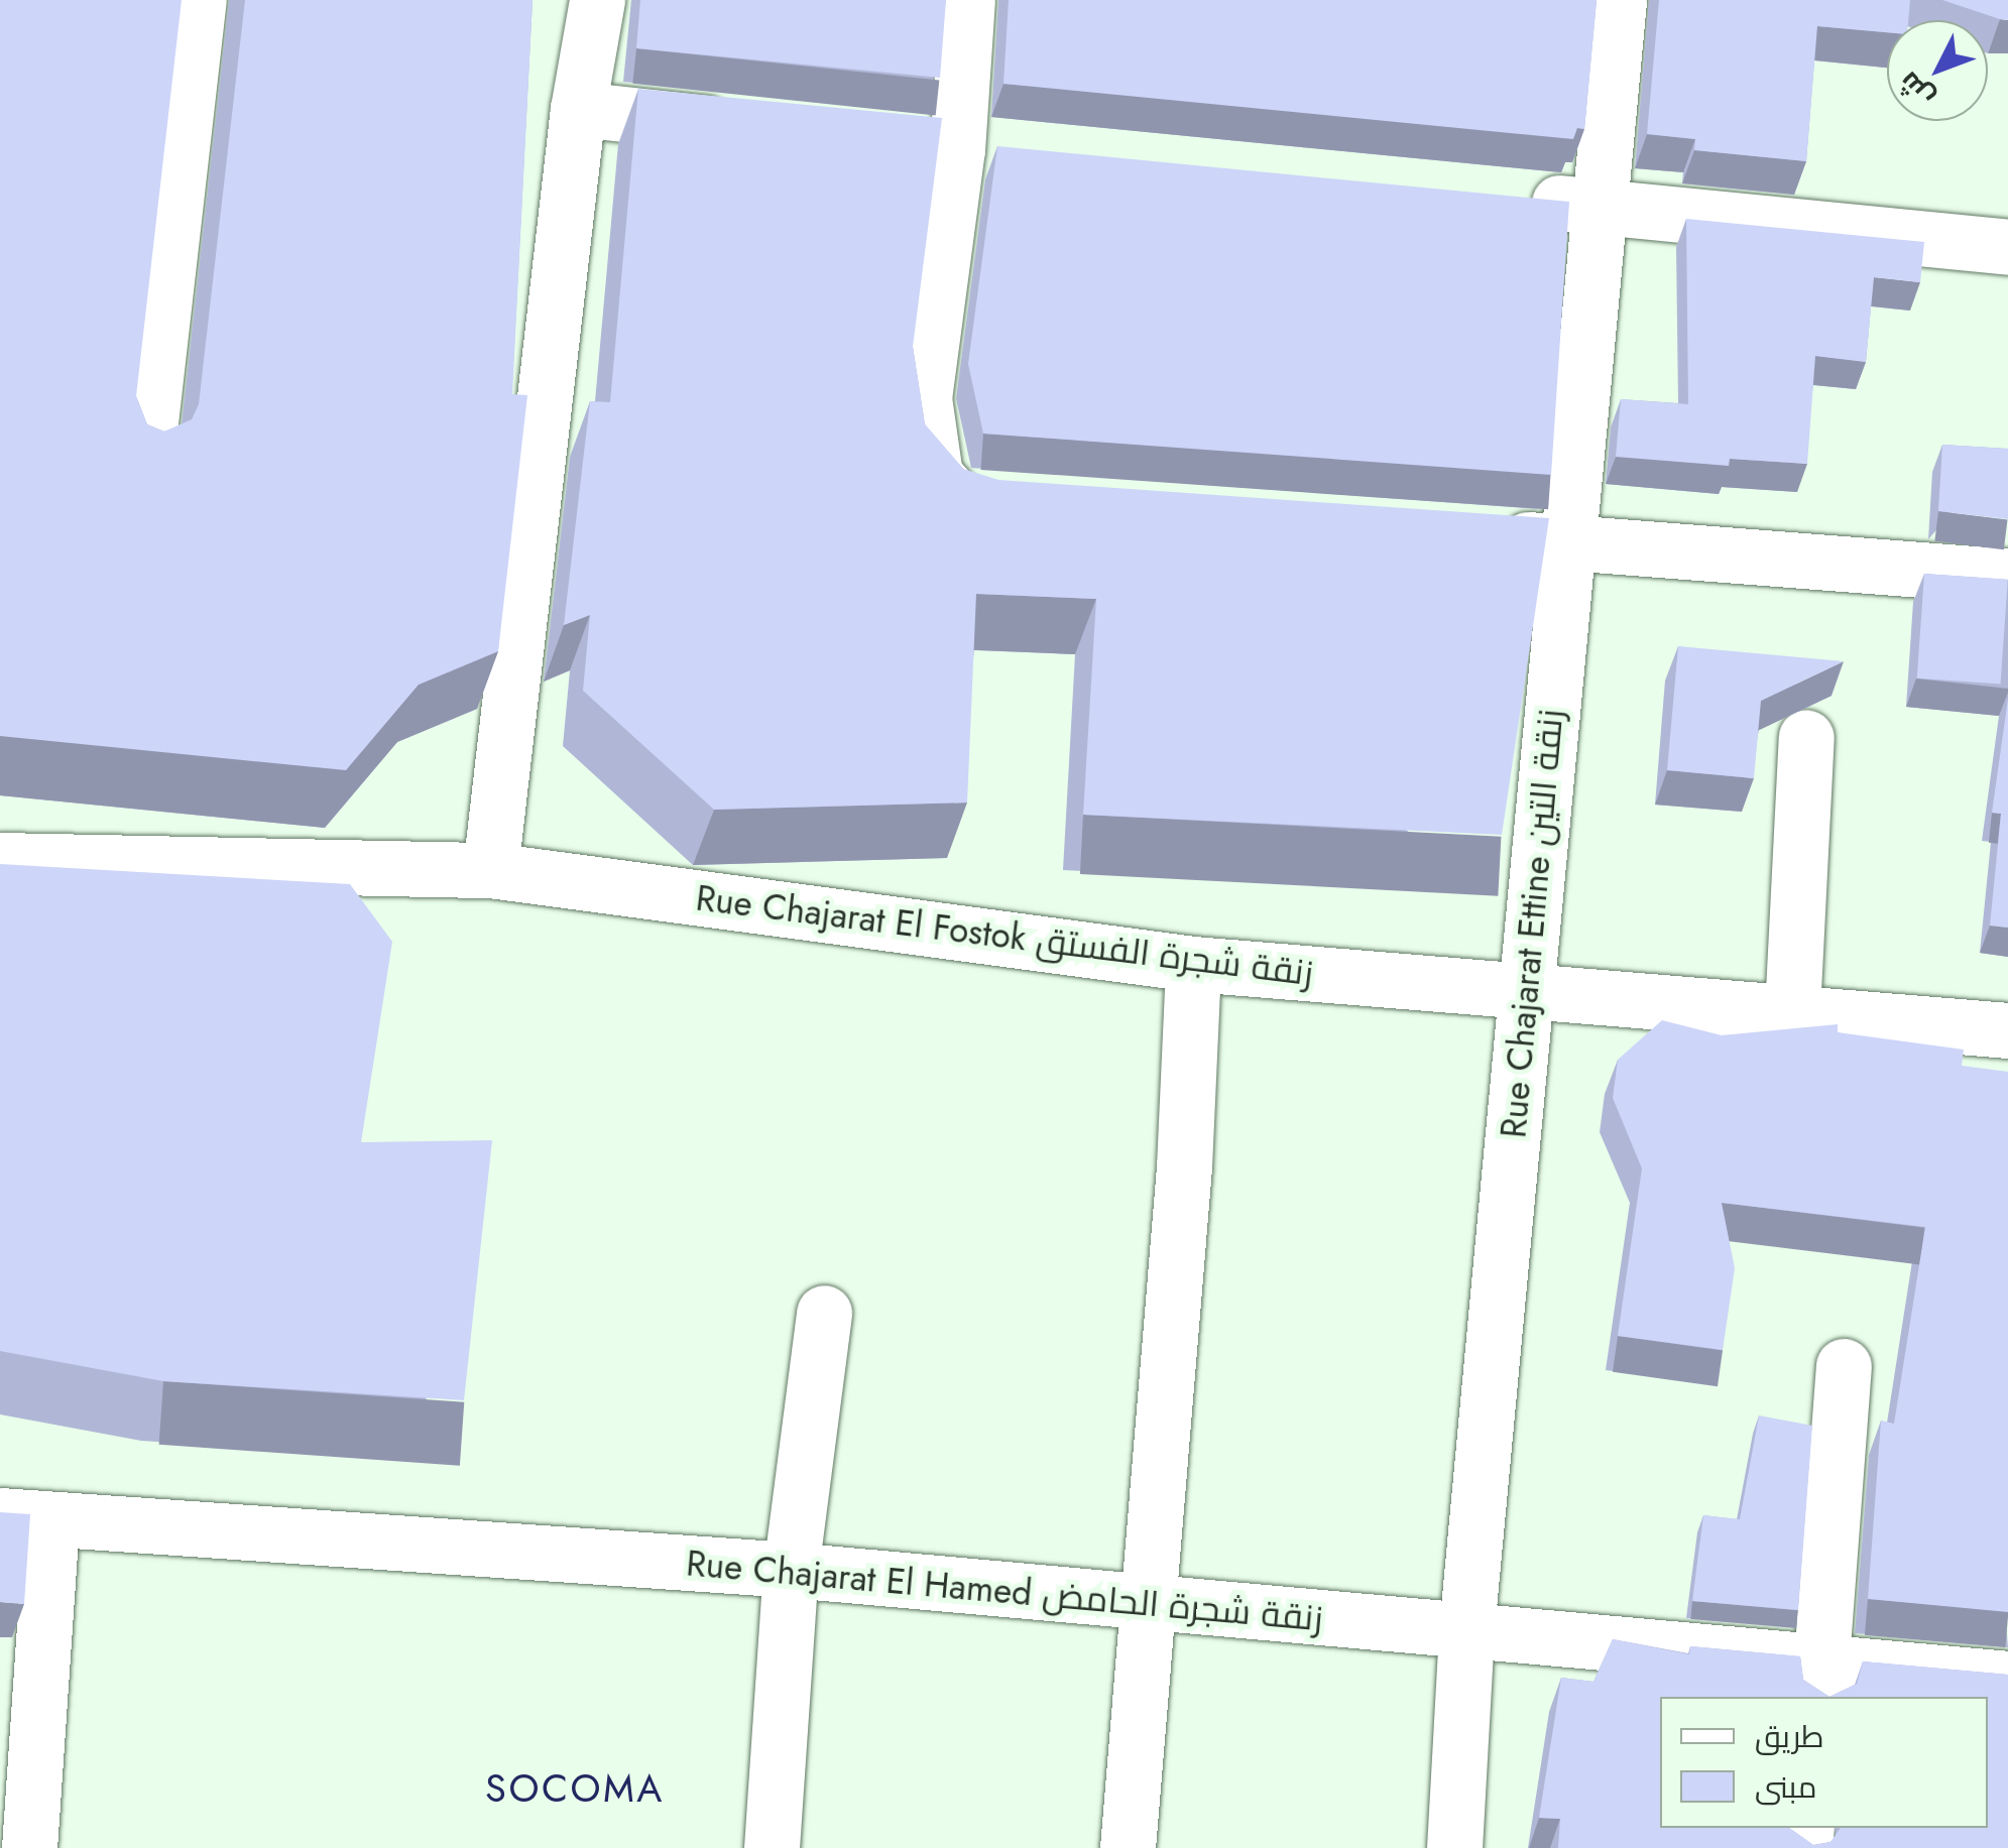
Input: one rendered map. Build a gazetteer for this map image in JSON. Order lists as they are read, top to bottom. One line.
{"streets":{"street":["Rue Chajarat Ettine زنقة التين","Rue Chajarat El Fostok زنقة شجرة الفستق","Rue Chajarat El Hamed زنقة شجرة الحامض"]},"crossings":[["Rue Chajarat Ettine زنقة التين","Rue Chajarat El Fostok زنقة شجرة الفستق"],["Rue Chajarat Ettine زنقة التين","Rue Chajarat El Hamed زنقة شجرة الحامض"]],"districts":["SOCOMA"],"legend":["طريق","مبنى"],"north":"bottom left"}
